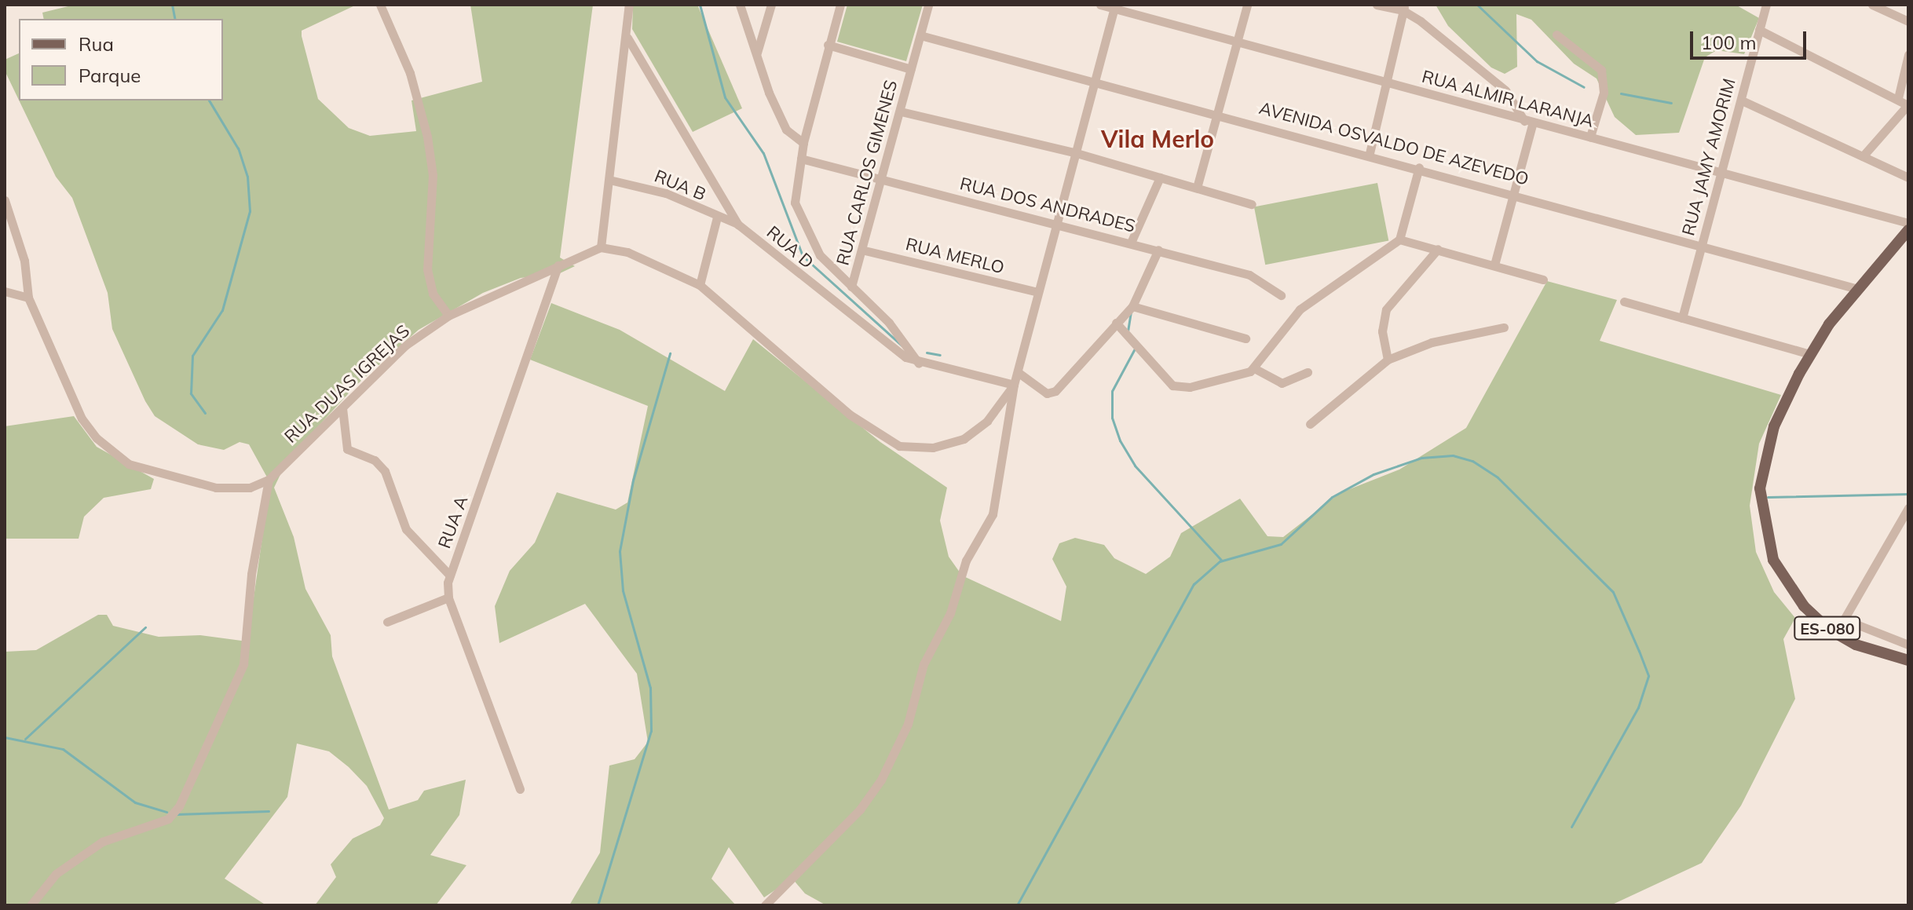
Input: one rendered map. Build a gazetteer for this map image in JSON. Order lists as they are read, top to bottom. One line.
{"streets":{"main road":["ES-080"],"street":["RUA ALMIR LARANJA","AVENIDA OSVALDO DE AZEVEDO","RUA JAMY AMORIM","RUA CARLOS GIMENES","RUA B","RUA DOS ANDRADES","RUA D","RUA MERLO","RUA DUAS IGREJAS","RUA A"]},"crossings":[["RUA ALMIR LARANJA","RUA JAMY AMORIM"],["AVENIDA OSVALDO DE AZEVEDO","RUA JAMY AMORIM"],["AVENIDA OSVALDO DE AZEVEDO","RUA CARLOS GIMENES"],["AVENIDA OSVALDO DE AZEVEDO","ES-080"],["RUA CARLOS GIMENES","RUA DOS ANDRADES"],["RUA CARLOS GIMENES","RUA D"],["RUA CARLOS GIMENES","RUA MERLO"],["RUA B","RUA D"],["RUA DUAS IGREJAS","RUA A"]],"districts":["Vila Merlo"],"legend":["Rua","Parque"],"scale_bar":"100 m"}
